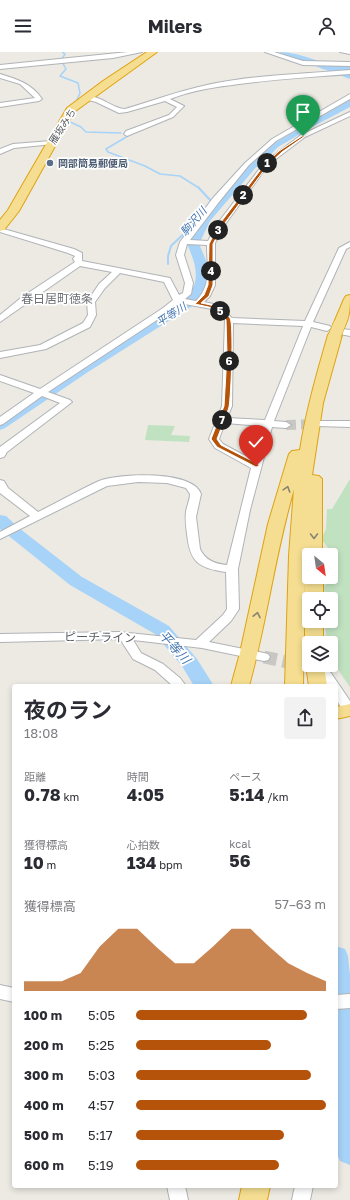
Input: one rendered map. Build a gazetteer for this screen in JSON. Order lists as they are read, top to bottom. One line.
{"streets":{"highway":["雁坂みち"],"street":["ピーチライン"]},"districts":["春日居町徳条"],"water":["駒沢川","平等川"],"places":["岡部簡易郵便局"],"north":"bottom right","page":{"header":"Milers","pins":["1","2","3","4","5","6","7"],"heading":["夜のラン","18:08"],"stats":[["距離","0.78 km"],["時間","4:05"],["ペース","5:14 /km"],["獲得標高","10 m"],["心拍数","134 bpm"],["kcal","56"]],"chart":["獲得標高","57–63 m"],"list":[{"name":"100 m","note":"5:05"},{"name":"200 m","note":"5:25"},{"name":"300 m","note":"5:03"},{"name":"400 m","note":"4:57"},{"name":"500 m","note":"5:17"},{"name":"600 m","note":"5:19"}]}}
